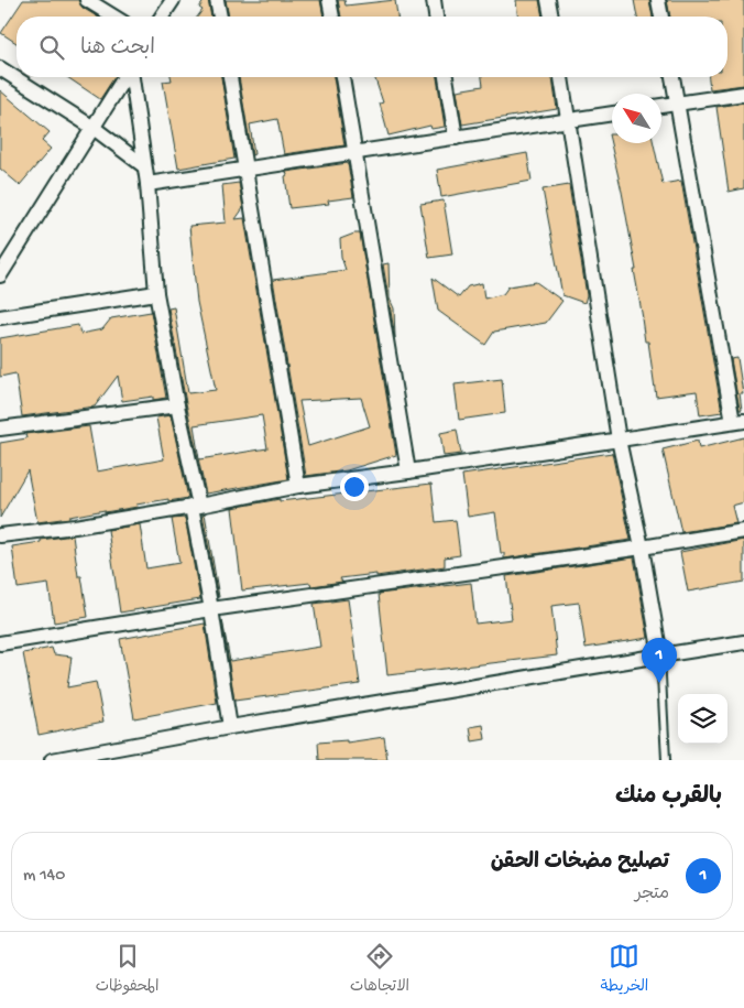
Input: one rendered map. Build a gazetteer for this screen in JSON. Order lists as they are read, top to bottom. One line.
{"north":"top left","page":{"search":"ابحث هنا","pins":"1","heading":"بالقرب منك","list":[{"mark":"1","name":"تصليح مضخات الحقن","note":"متجر","value":"140 m"}],"nav":["الخريطة","الاتجاهات","المحفوظات"]}}
